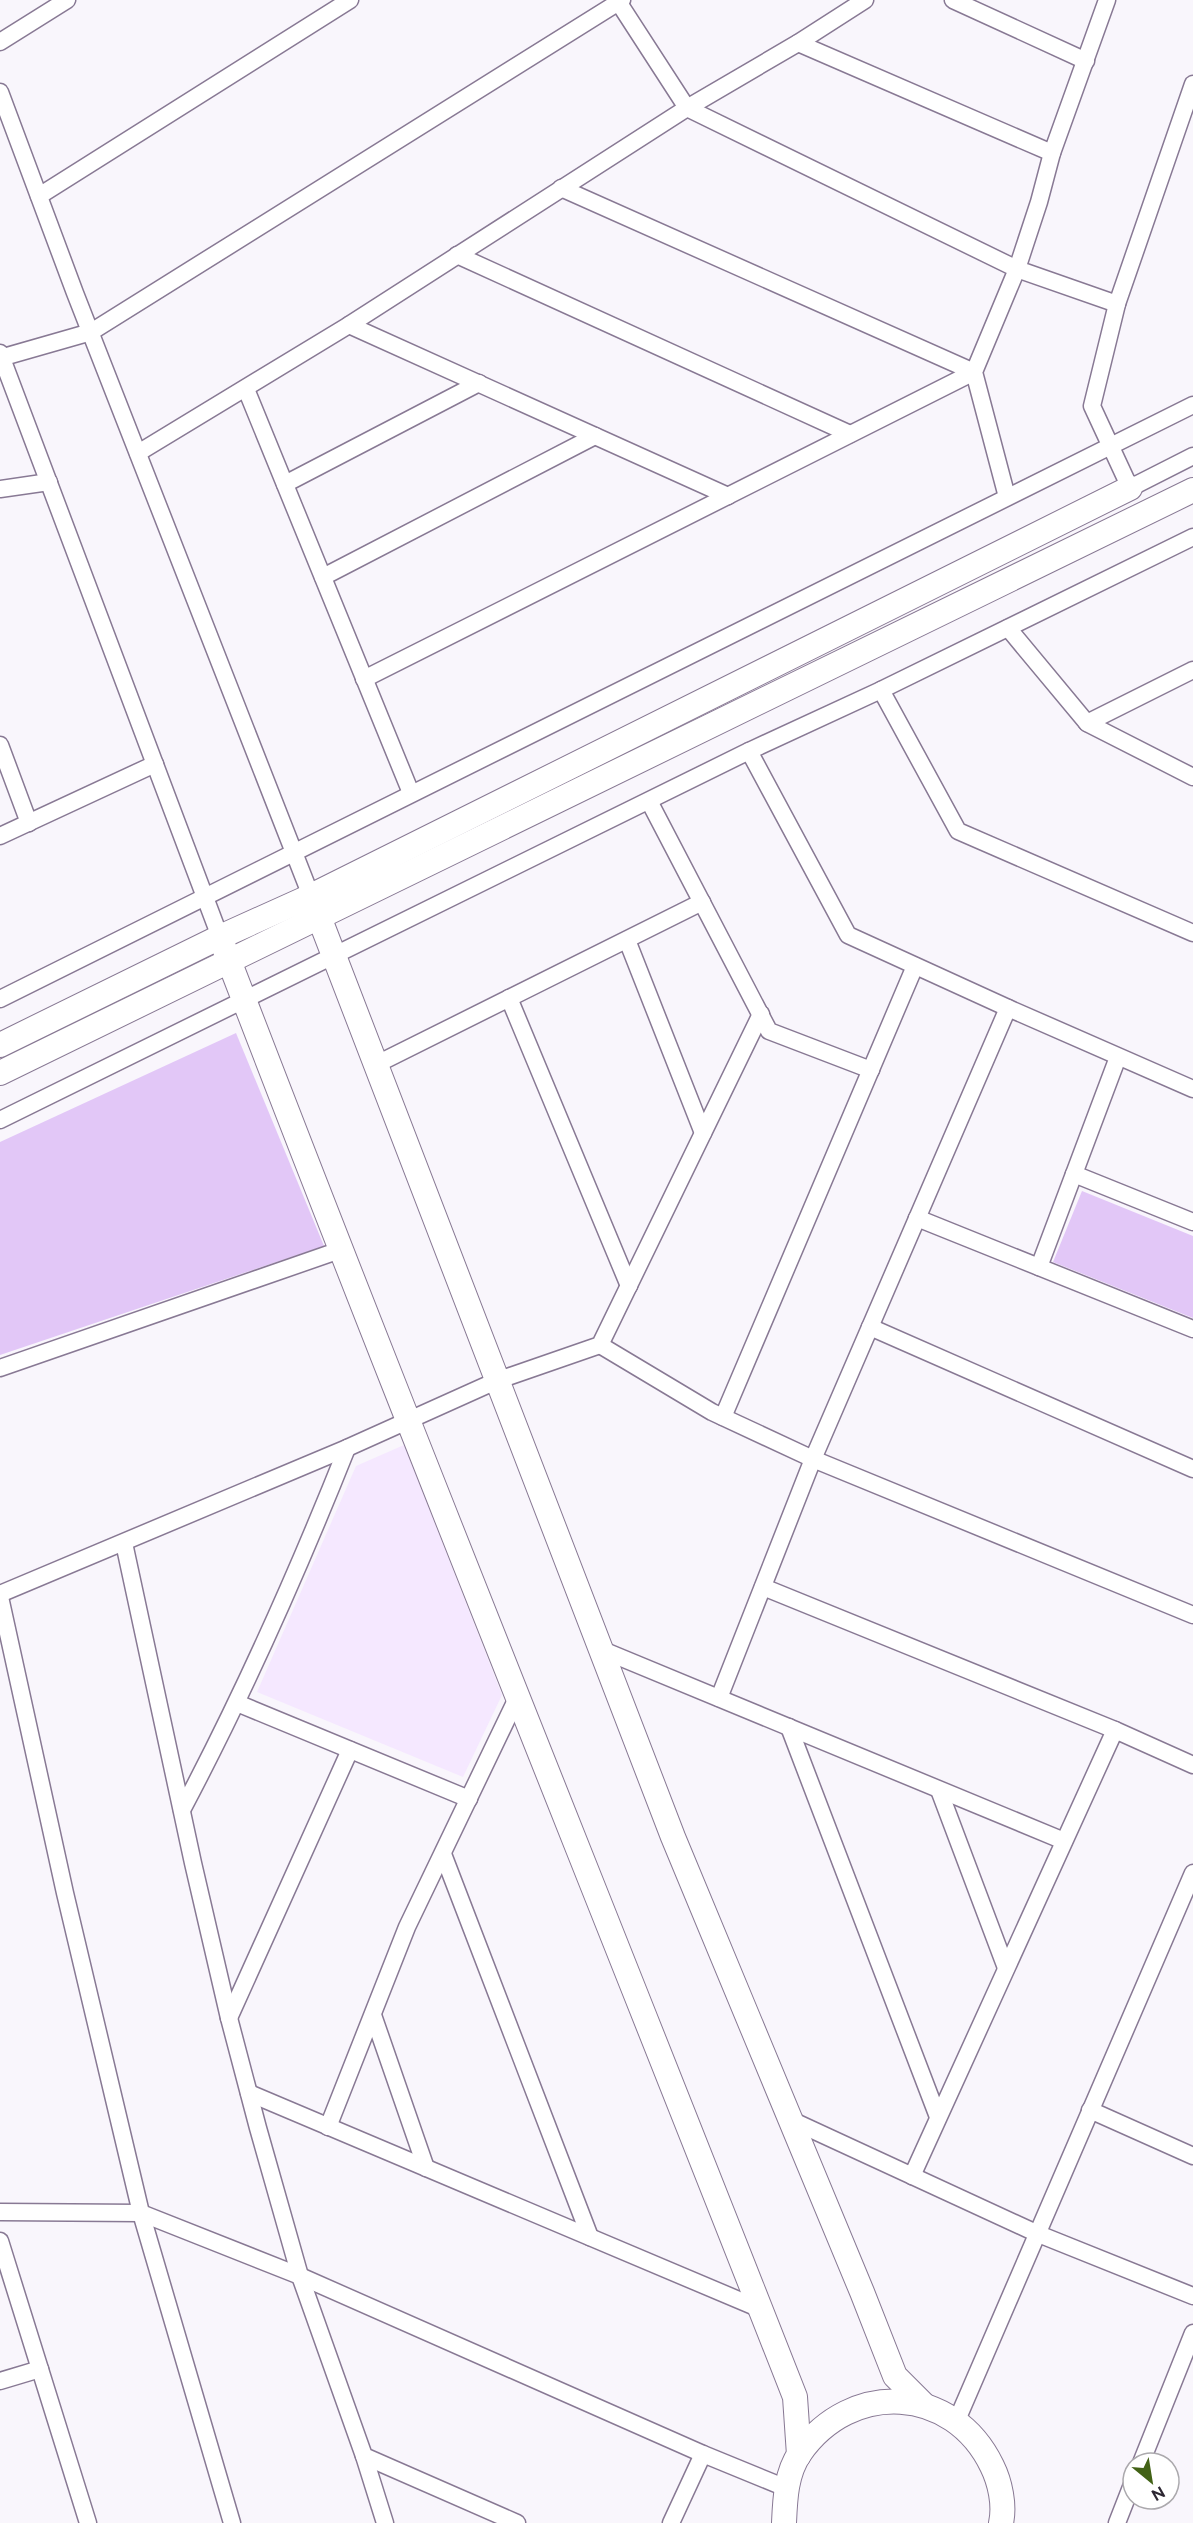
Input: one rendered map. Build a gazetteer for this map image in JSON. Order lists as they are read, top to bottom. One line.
{"north":"bottom right"}
